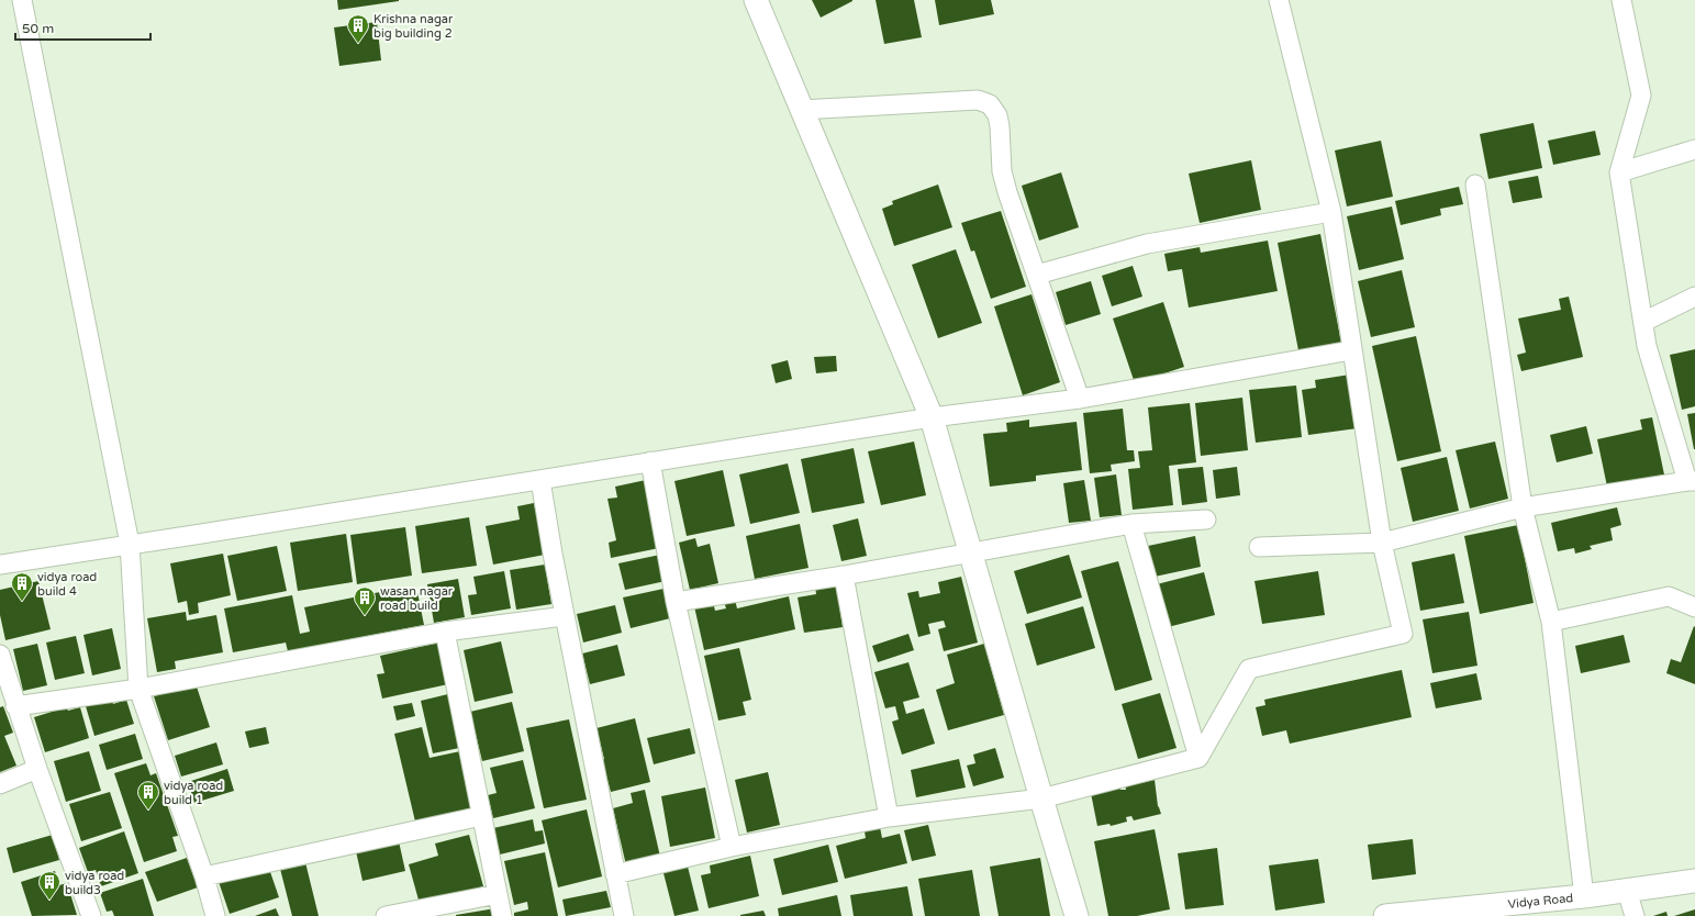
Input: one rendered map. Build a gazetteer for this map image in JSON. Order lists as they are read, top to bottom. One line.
{"streets":{"street":["Vidya Road"]},"places":{"building":["Krishna nagar big building 2","vidya road build 4","wasan nagar road build","vidya road build 1","vidya road build3"]},"scale_bar":"50 m"}
